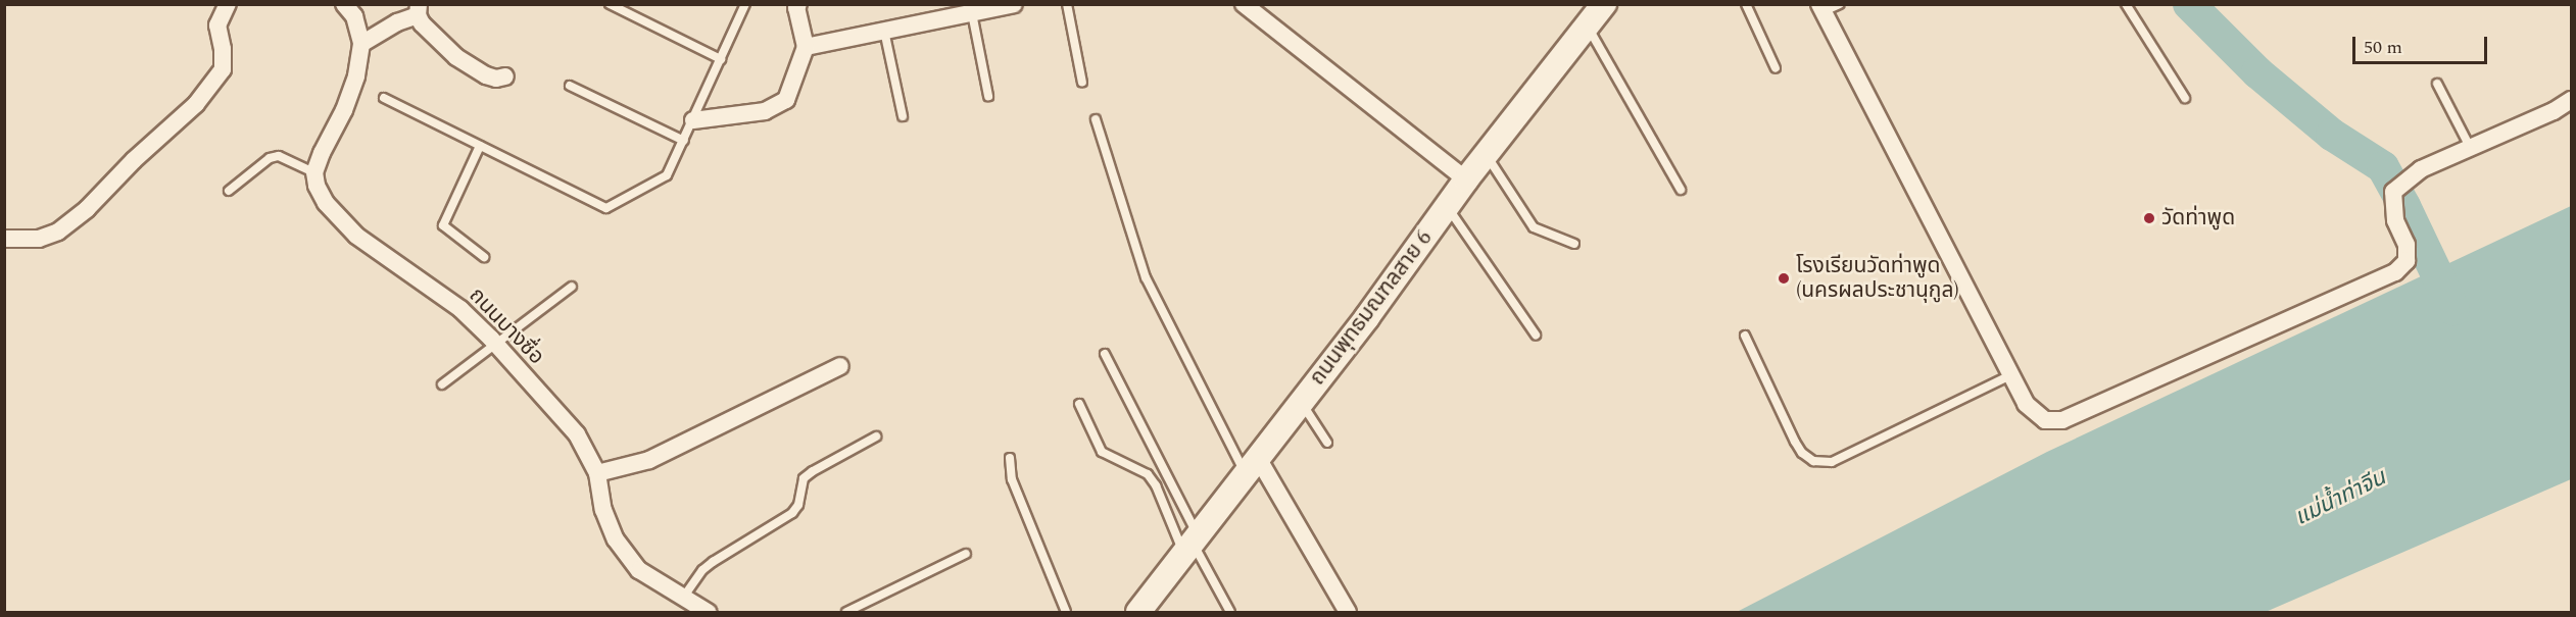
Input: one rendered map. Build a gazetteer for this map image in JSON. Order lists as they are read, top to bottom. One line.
{"streets":{"main road":["ถนนพุทธมณฑลสาย 6"],"street":["ถนนบางซื่อ"]},"water":["แม่น้ำท่าจีน"],"places":["วัดท่าพูด","โรงเรียนวัดท่าพูด (นครผลประชานุกูล)"],"scale_bar":"50 m"}
